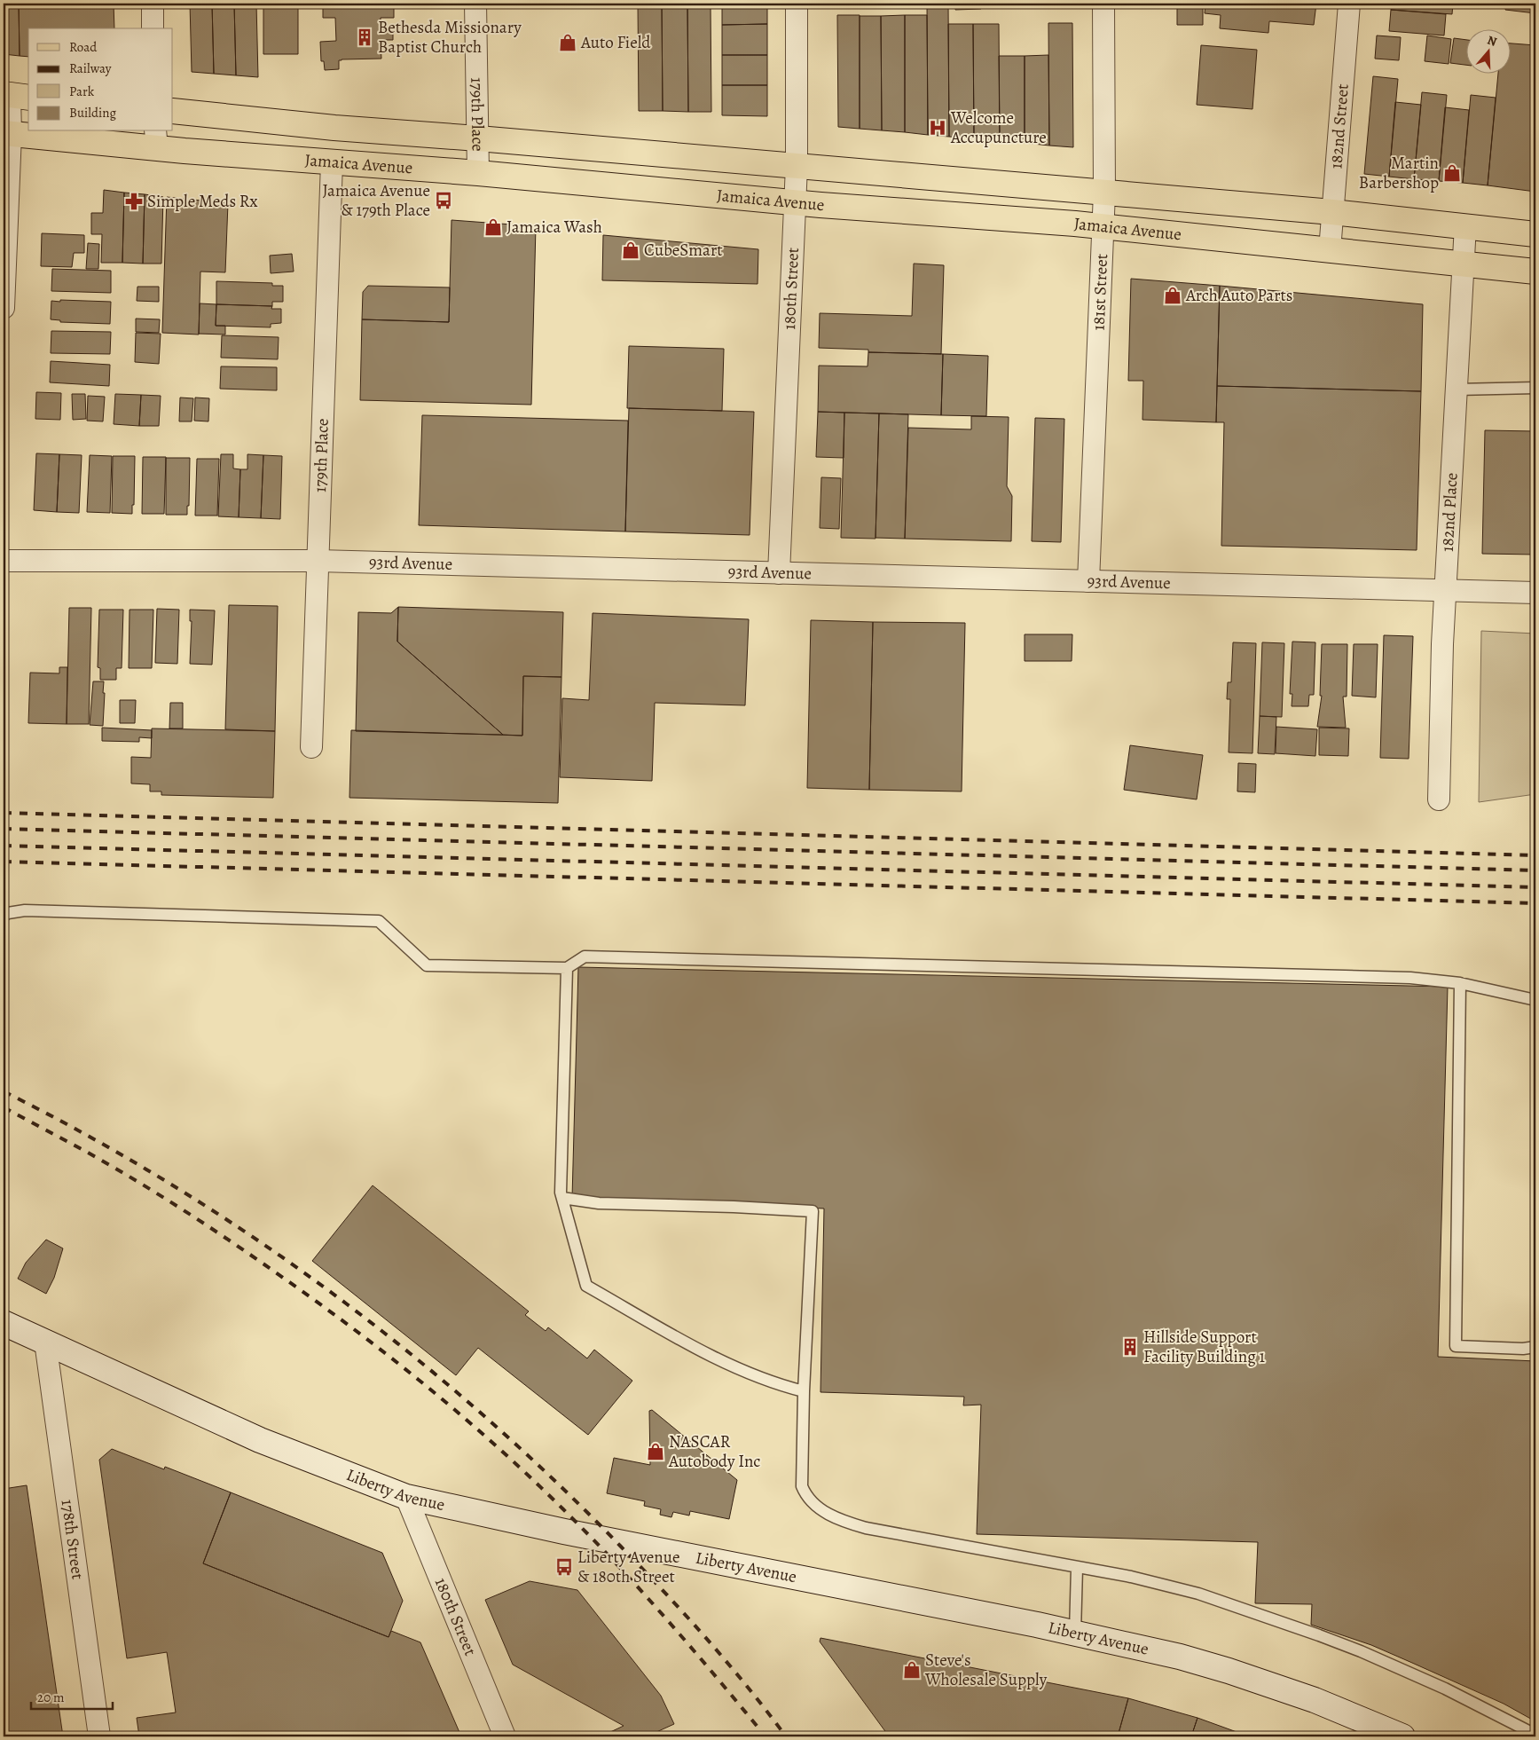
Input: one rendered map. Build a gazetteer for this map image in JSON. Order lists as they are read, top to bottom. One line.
{"streets":{"main road":["Jamaica Avenue","Liberty Avenue"],"street":["179th Place","182nd Street","180th Street","181st Street","182nd Place","93rd Avenue","178th Street"]},"crossings":[["179th Place","Jamaica Avenue"],["179th Place","93rd Avenue"],["182nd Street","Jamaica Avenue"],["Jamaica Avenue","180th Street"],["Jamaica Avenue","181st Street"],["Jamaica Avenue","182nd Place"],["180th Street","93rd Avenue"],["180th Street","Liberty Avenue"],["181st Street","93rd Avenue"],["182nd Place","93rd Avenue"],["Liberty Avenue","178th Street"]],"places":{"building":["Bethesda Missionary Baptist Church","Hillside Support Facility Building 1"],"shop":["Auto Field","Martin Barbershop","Jamaica Wash","CubeSmart","Arch Auto Parts","NASCAR Autobody Inc","Steve's Wholesale Supply"],"hospital":["Welcome Accupuncture"],"bus stop":["Jamaica Avenue & 179th Place","Liberty Avenue & 180th Street"],"pharmacy":["Simple Meds Rx"]},"legend":["Road","Railway","Park","Building"],"scale_bar":"20 m","north":"top"}
